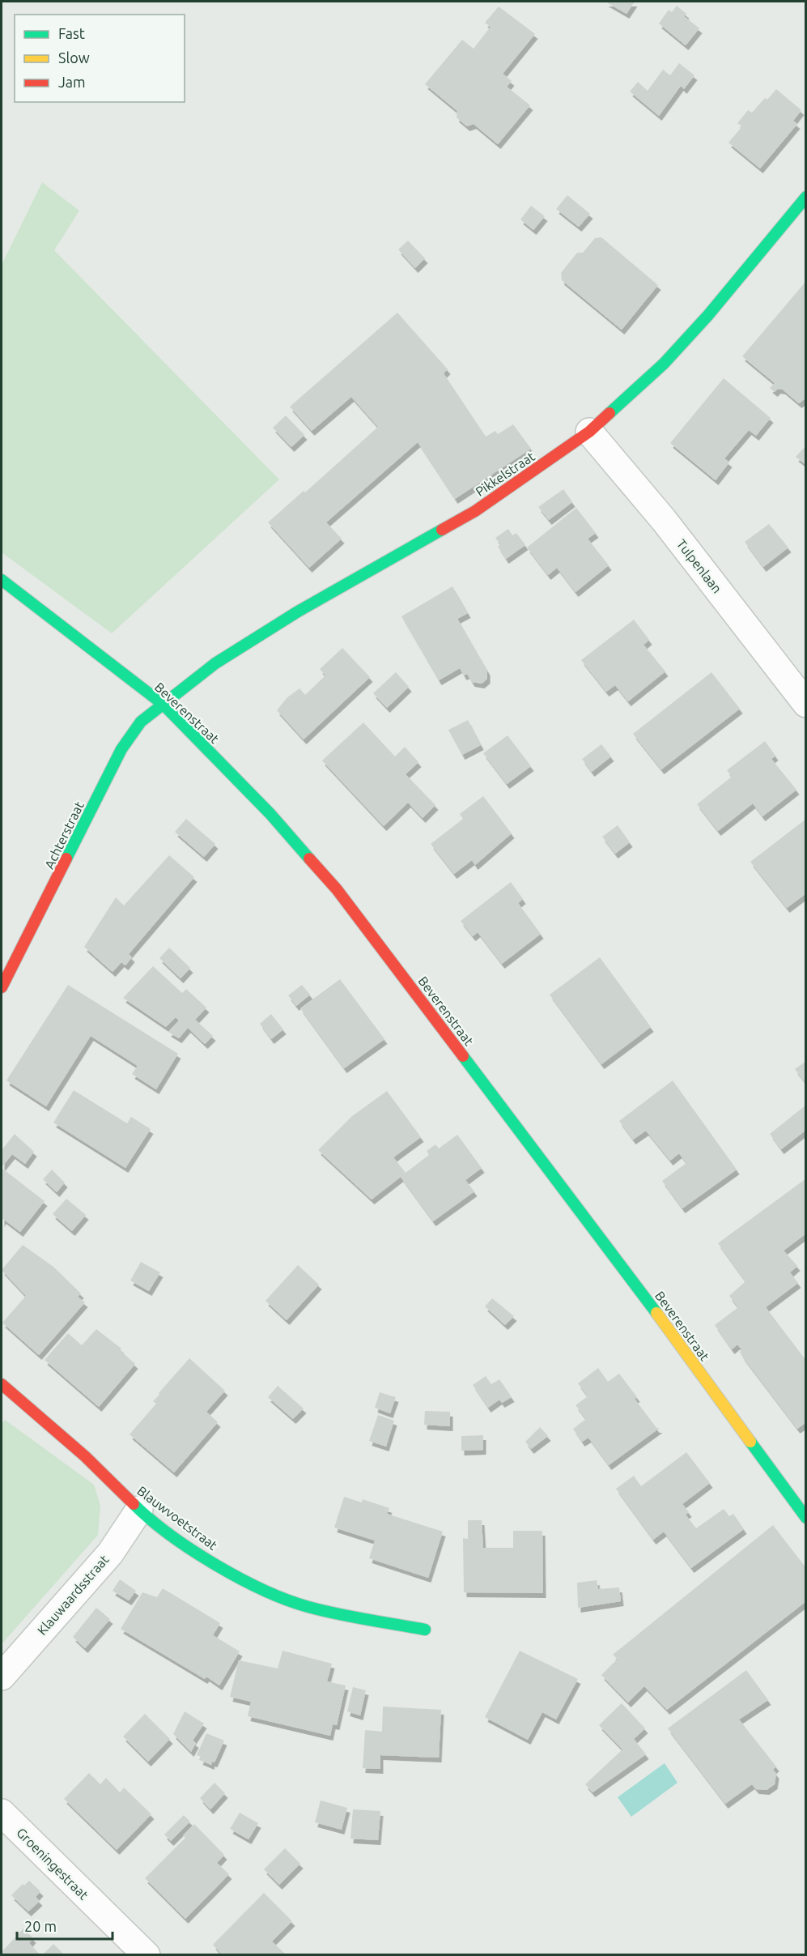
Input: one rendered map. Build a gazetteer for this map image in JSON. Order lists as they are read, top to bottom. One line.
{"streets":{"street":["Pikkelstraat","Tulpenlaan","Beverenstraat","Achterstraat","Blauwvoetstraat","Klauwaardsstraat","Groeningestraat"]},"crossings":[["Pikkelstraat","Tulpenlaan"],["Pikkelstraat","Beverenstraat"],["Pikkelstraat","Achterstraat"],["Beverenstraat","Achterstraat"],["Blauwvoetstraat","Klauwaardsstraat"]],"legend":["Fast","Slow","Jam"],"scale_bar":"20 m"}
